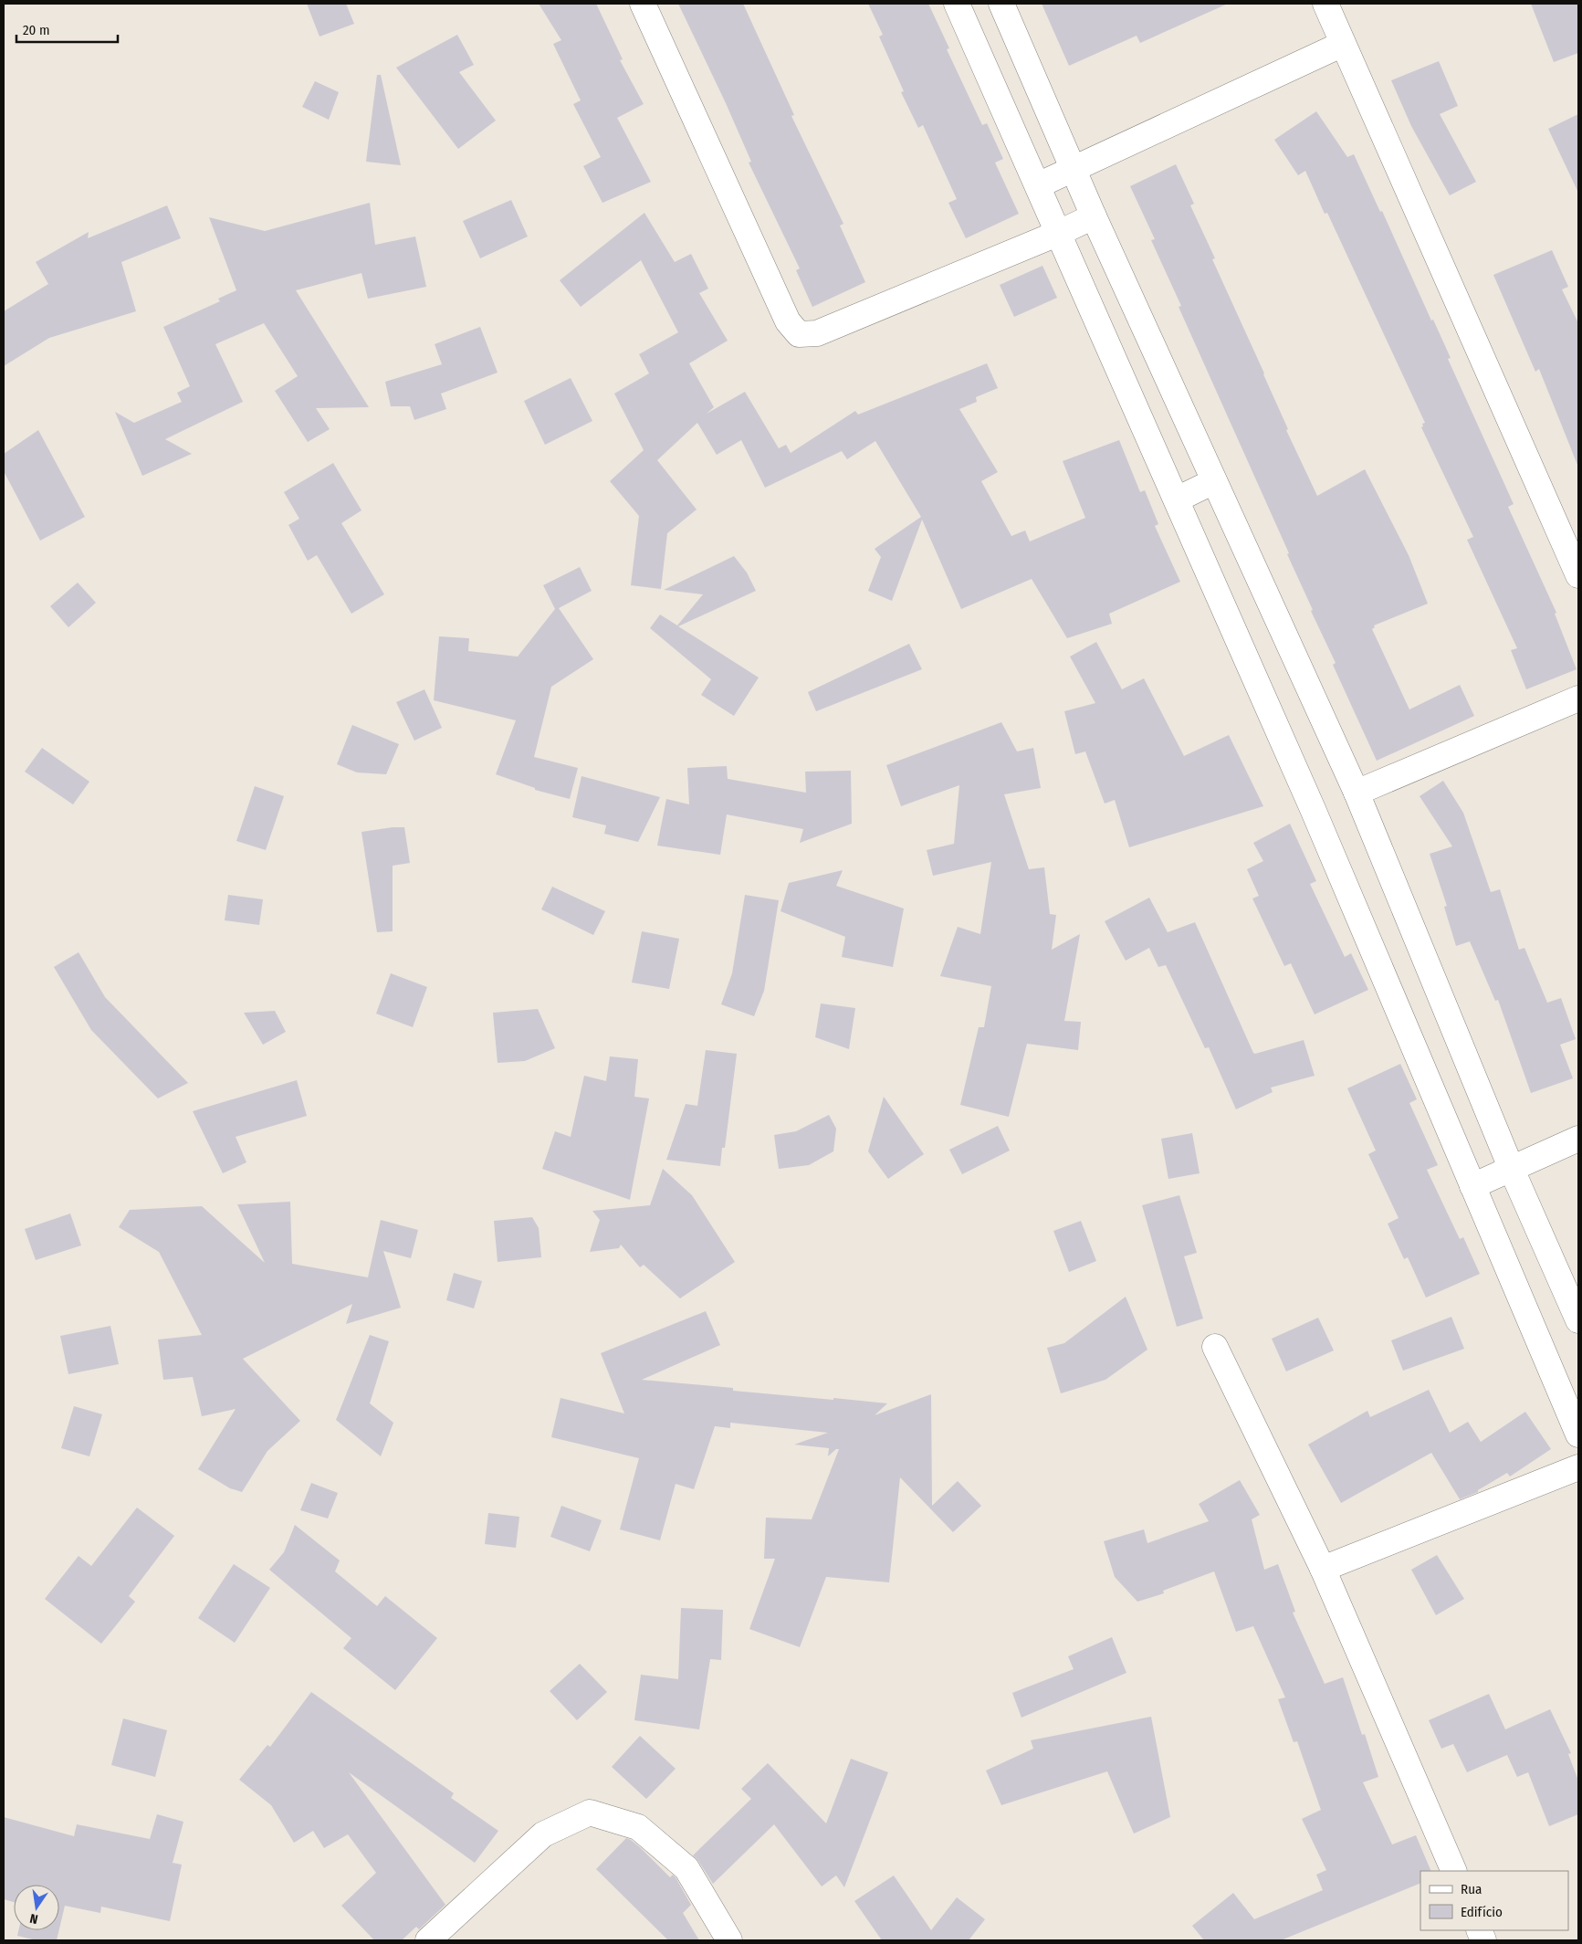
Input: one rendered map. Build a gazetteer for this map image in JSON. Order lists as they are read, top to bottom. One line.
{"legend":["Rua","Edifício"],"scale_bar":"20 m","north":"bottom"}
